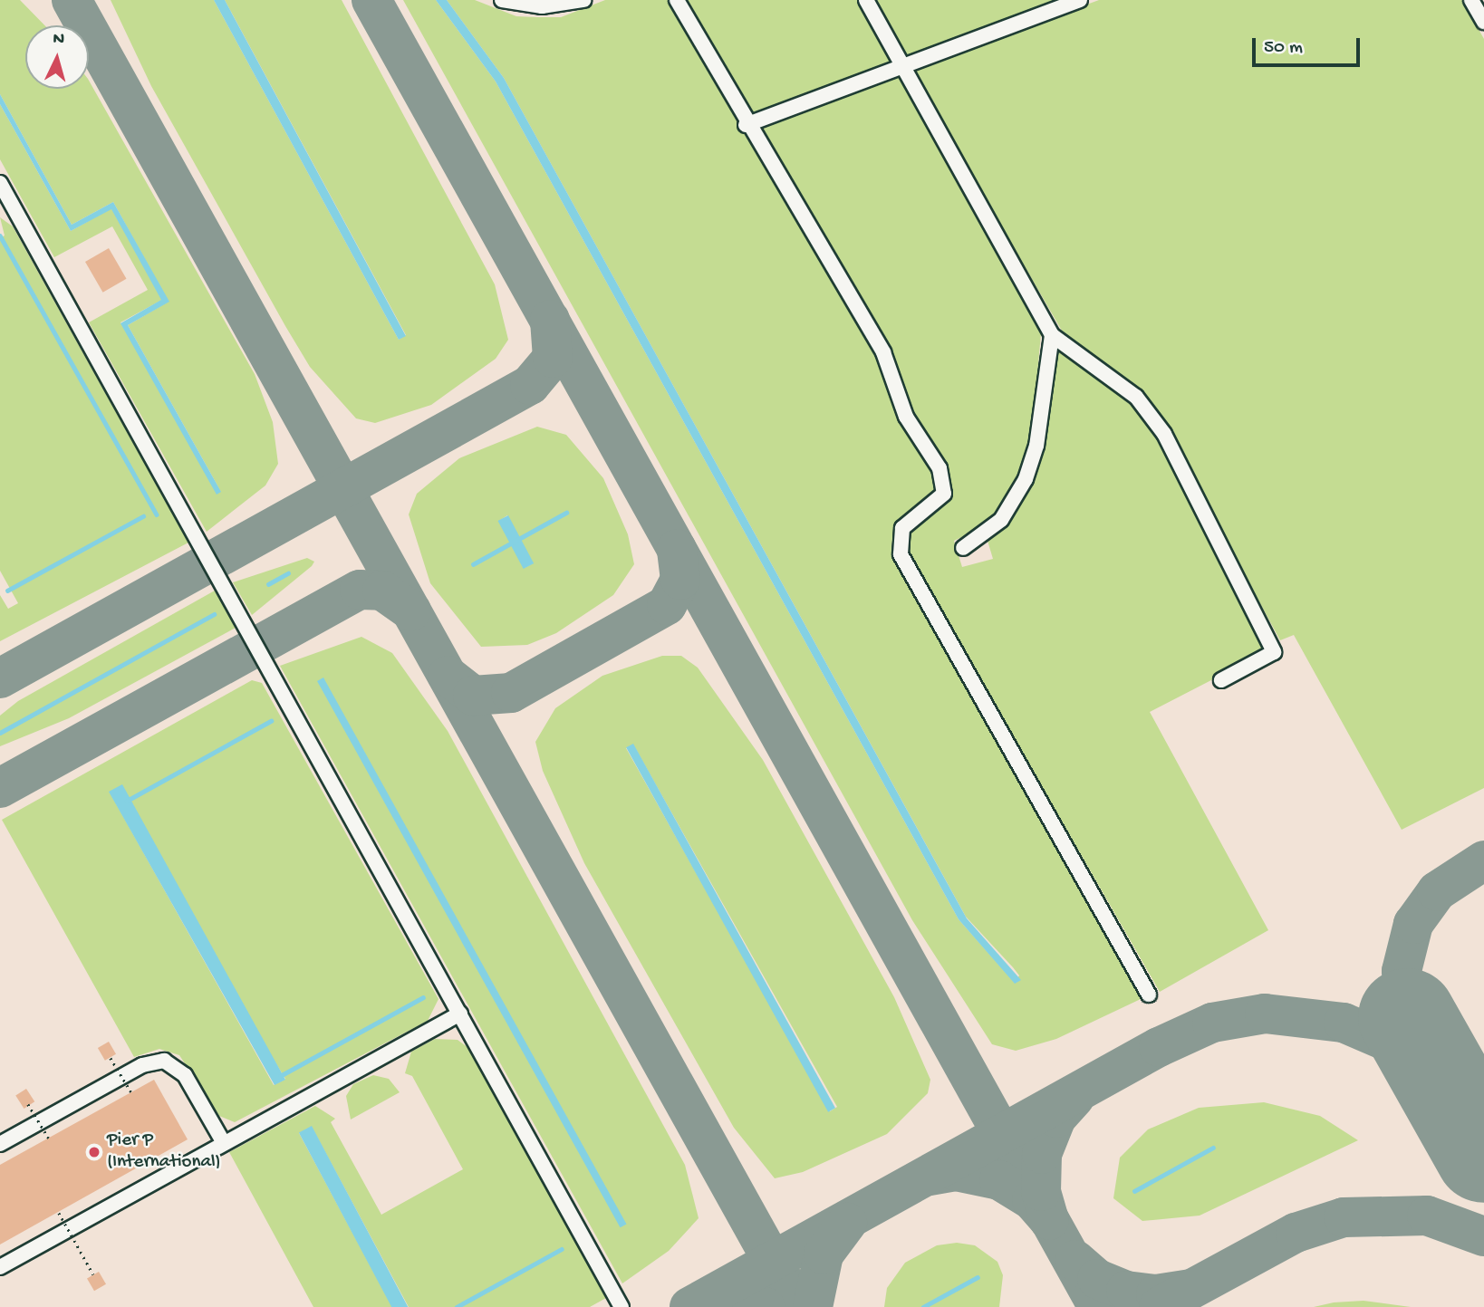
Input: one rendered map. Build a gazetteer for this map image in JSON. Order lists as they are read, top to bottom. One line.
{"places":["Pier P (International)"],"scale_bar":"50 m","north":"top"}
